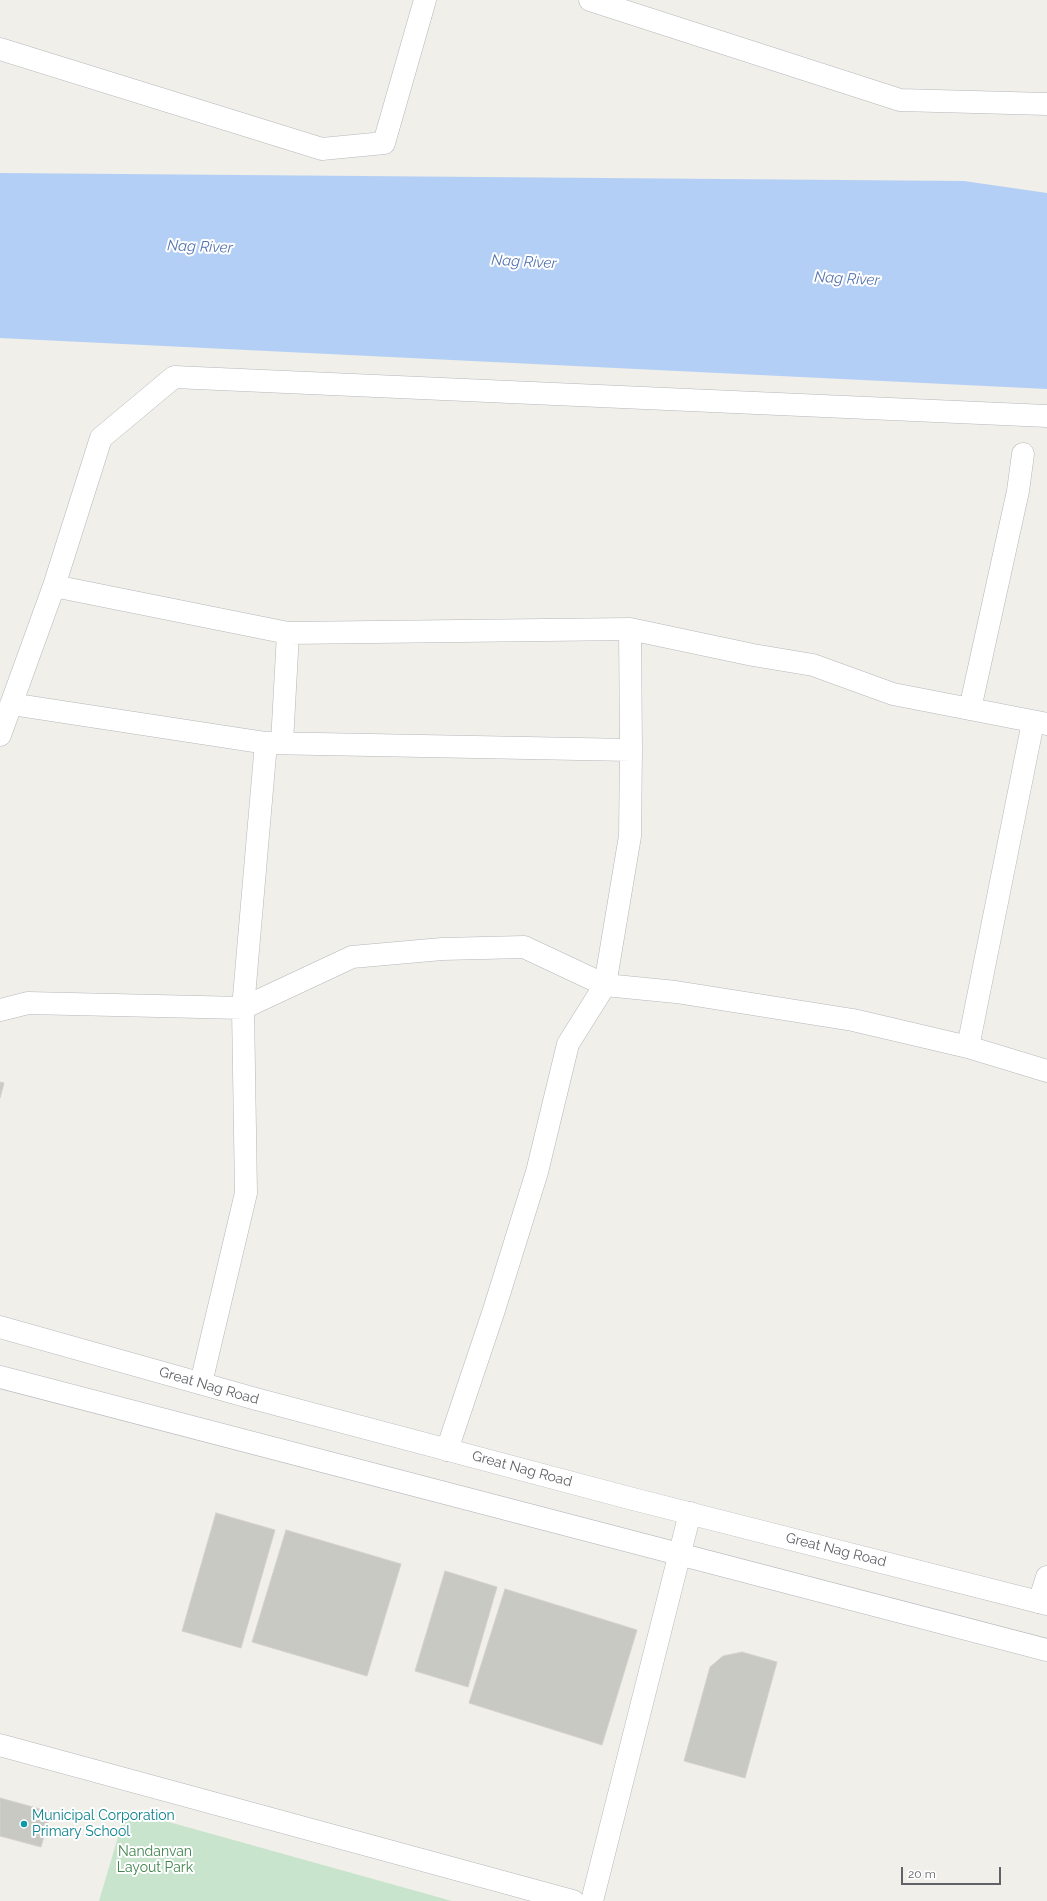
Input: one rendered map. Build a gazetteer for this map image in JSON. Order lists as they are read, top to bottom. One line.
{"streets":{"street":["Great Nag Road"]},"water":["Nag River"],"parks":["Nandanvan Layout Park"],"places":["Municipal Corporation Primary School"],"scale_bar":"20 m"}
